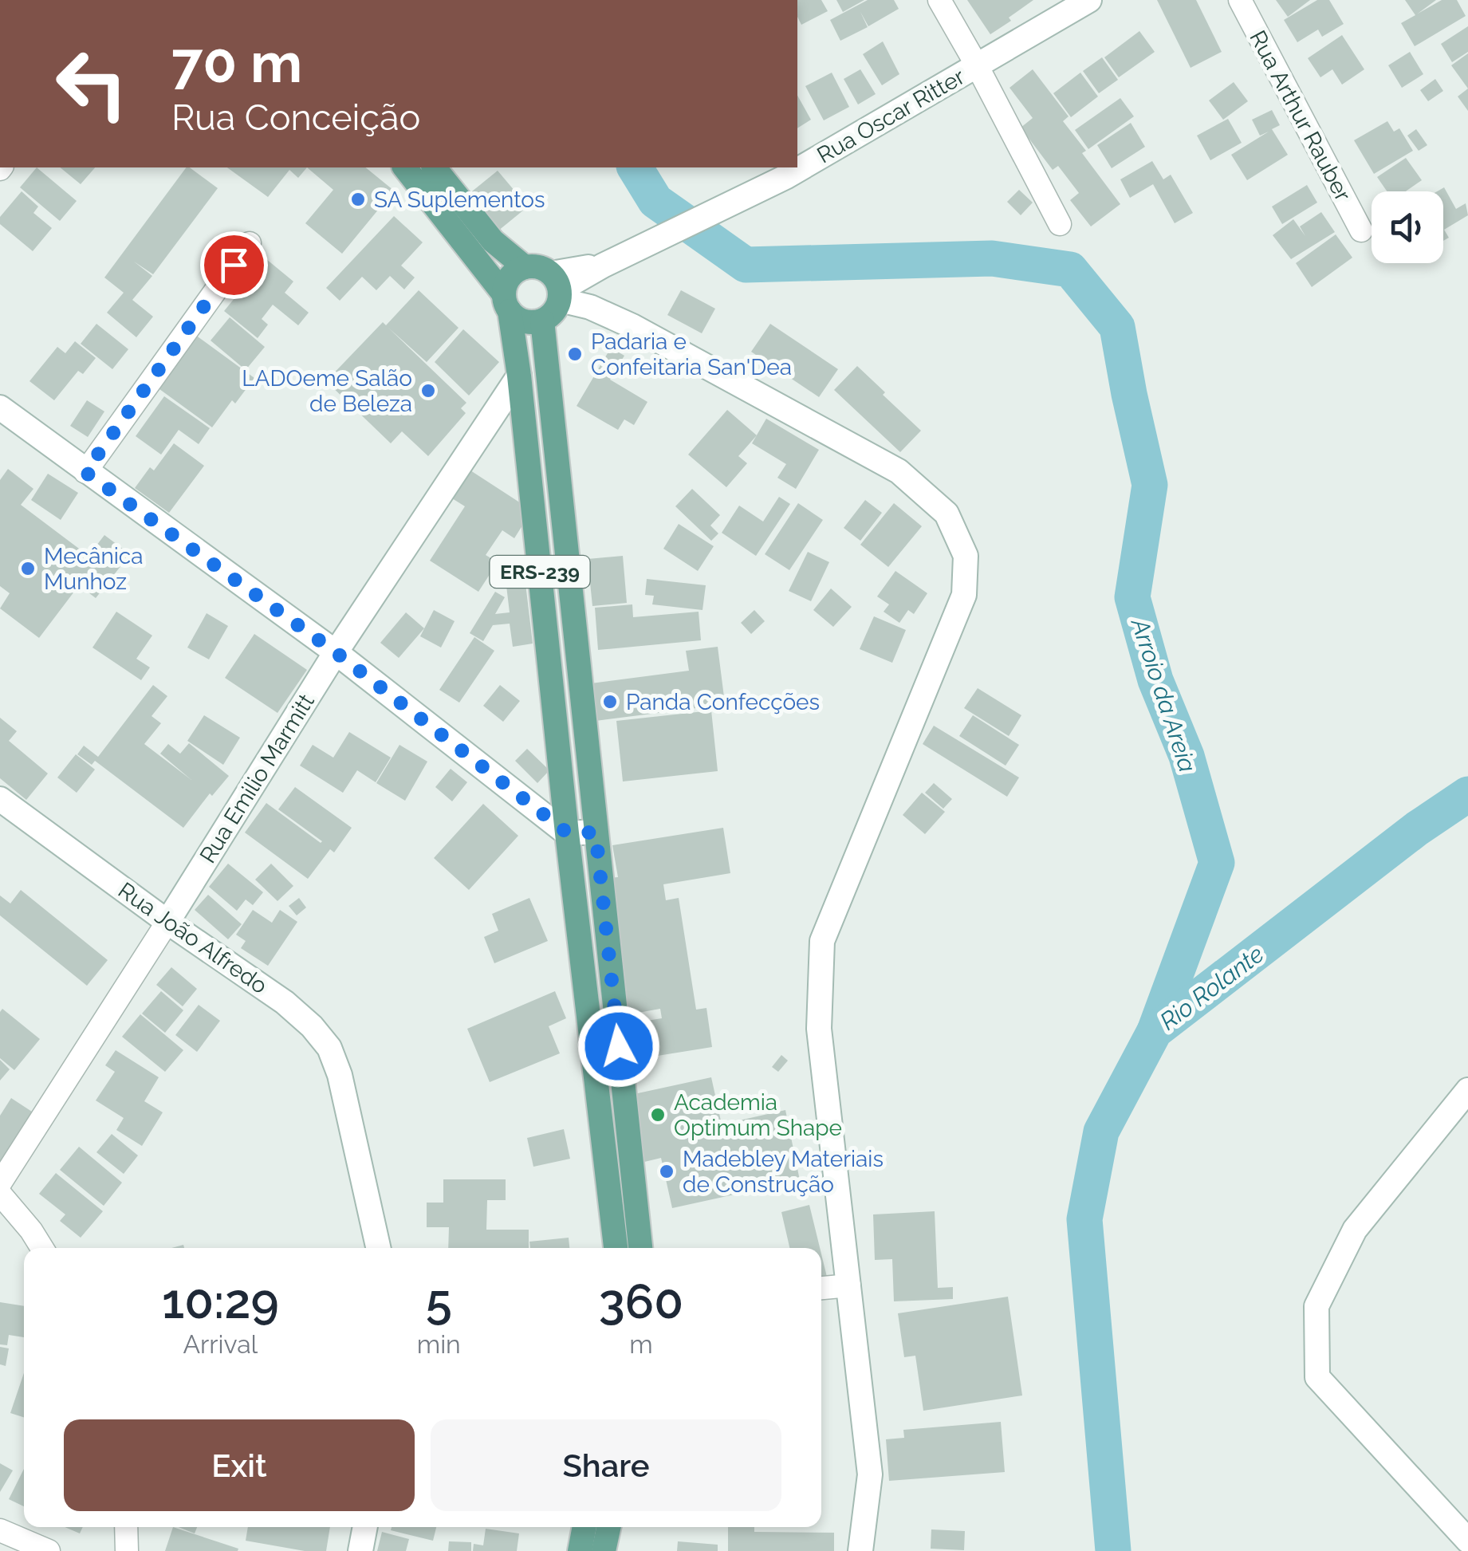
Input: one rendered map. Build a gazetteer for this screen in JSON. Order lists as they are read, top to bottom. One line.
{"streets":{"main road":["ERS-239"],"street":["Rua Oscar Ritter","Rua Arthur Rauber","Rua Emilio Marmitt","Rua João Alfredo"]},"crossings":[["Rua Oscar Ritter","ERS-239"],["ERS-239","Rua Emilio Marmitt"],["Rua Emilio Marmitt","Rua João Alfredo"]],"water":["Arroio da Areia","Rio Rolante"],"places":["SA Suplementos","Padaria e Confeitaria San'Dea","LADOeme Salão de Beleza","Mecânica Munhoz","Panda Confecções","Academia Optimum Shape","Madebley Materiais de Construção"],"page":{"turn":["70 m","Rua Conceição"],"eta":["10:29","Arrival","5","min","360","m"],"buttons":["Exit","Share"]}}
